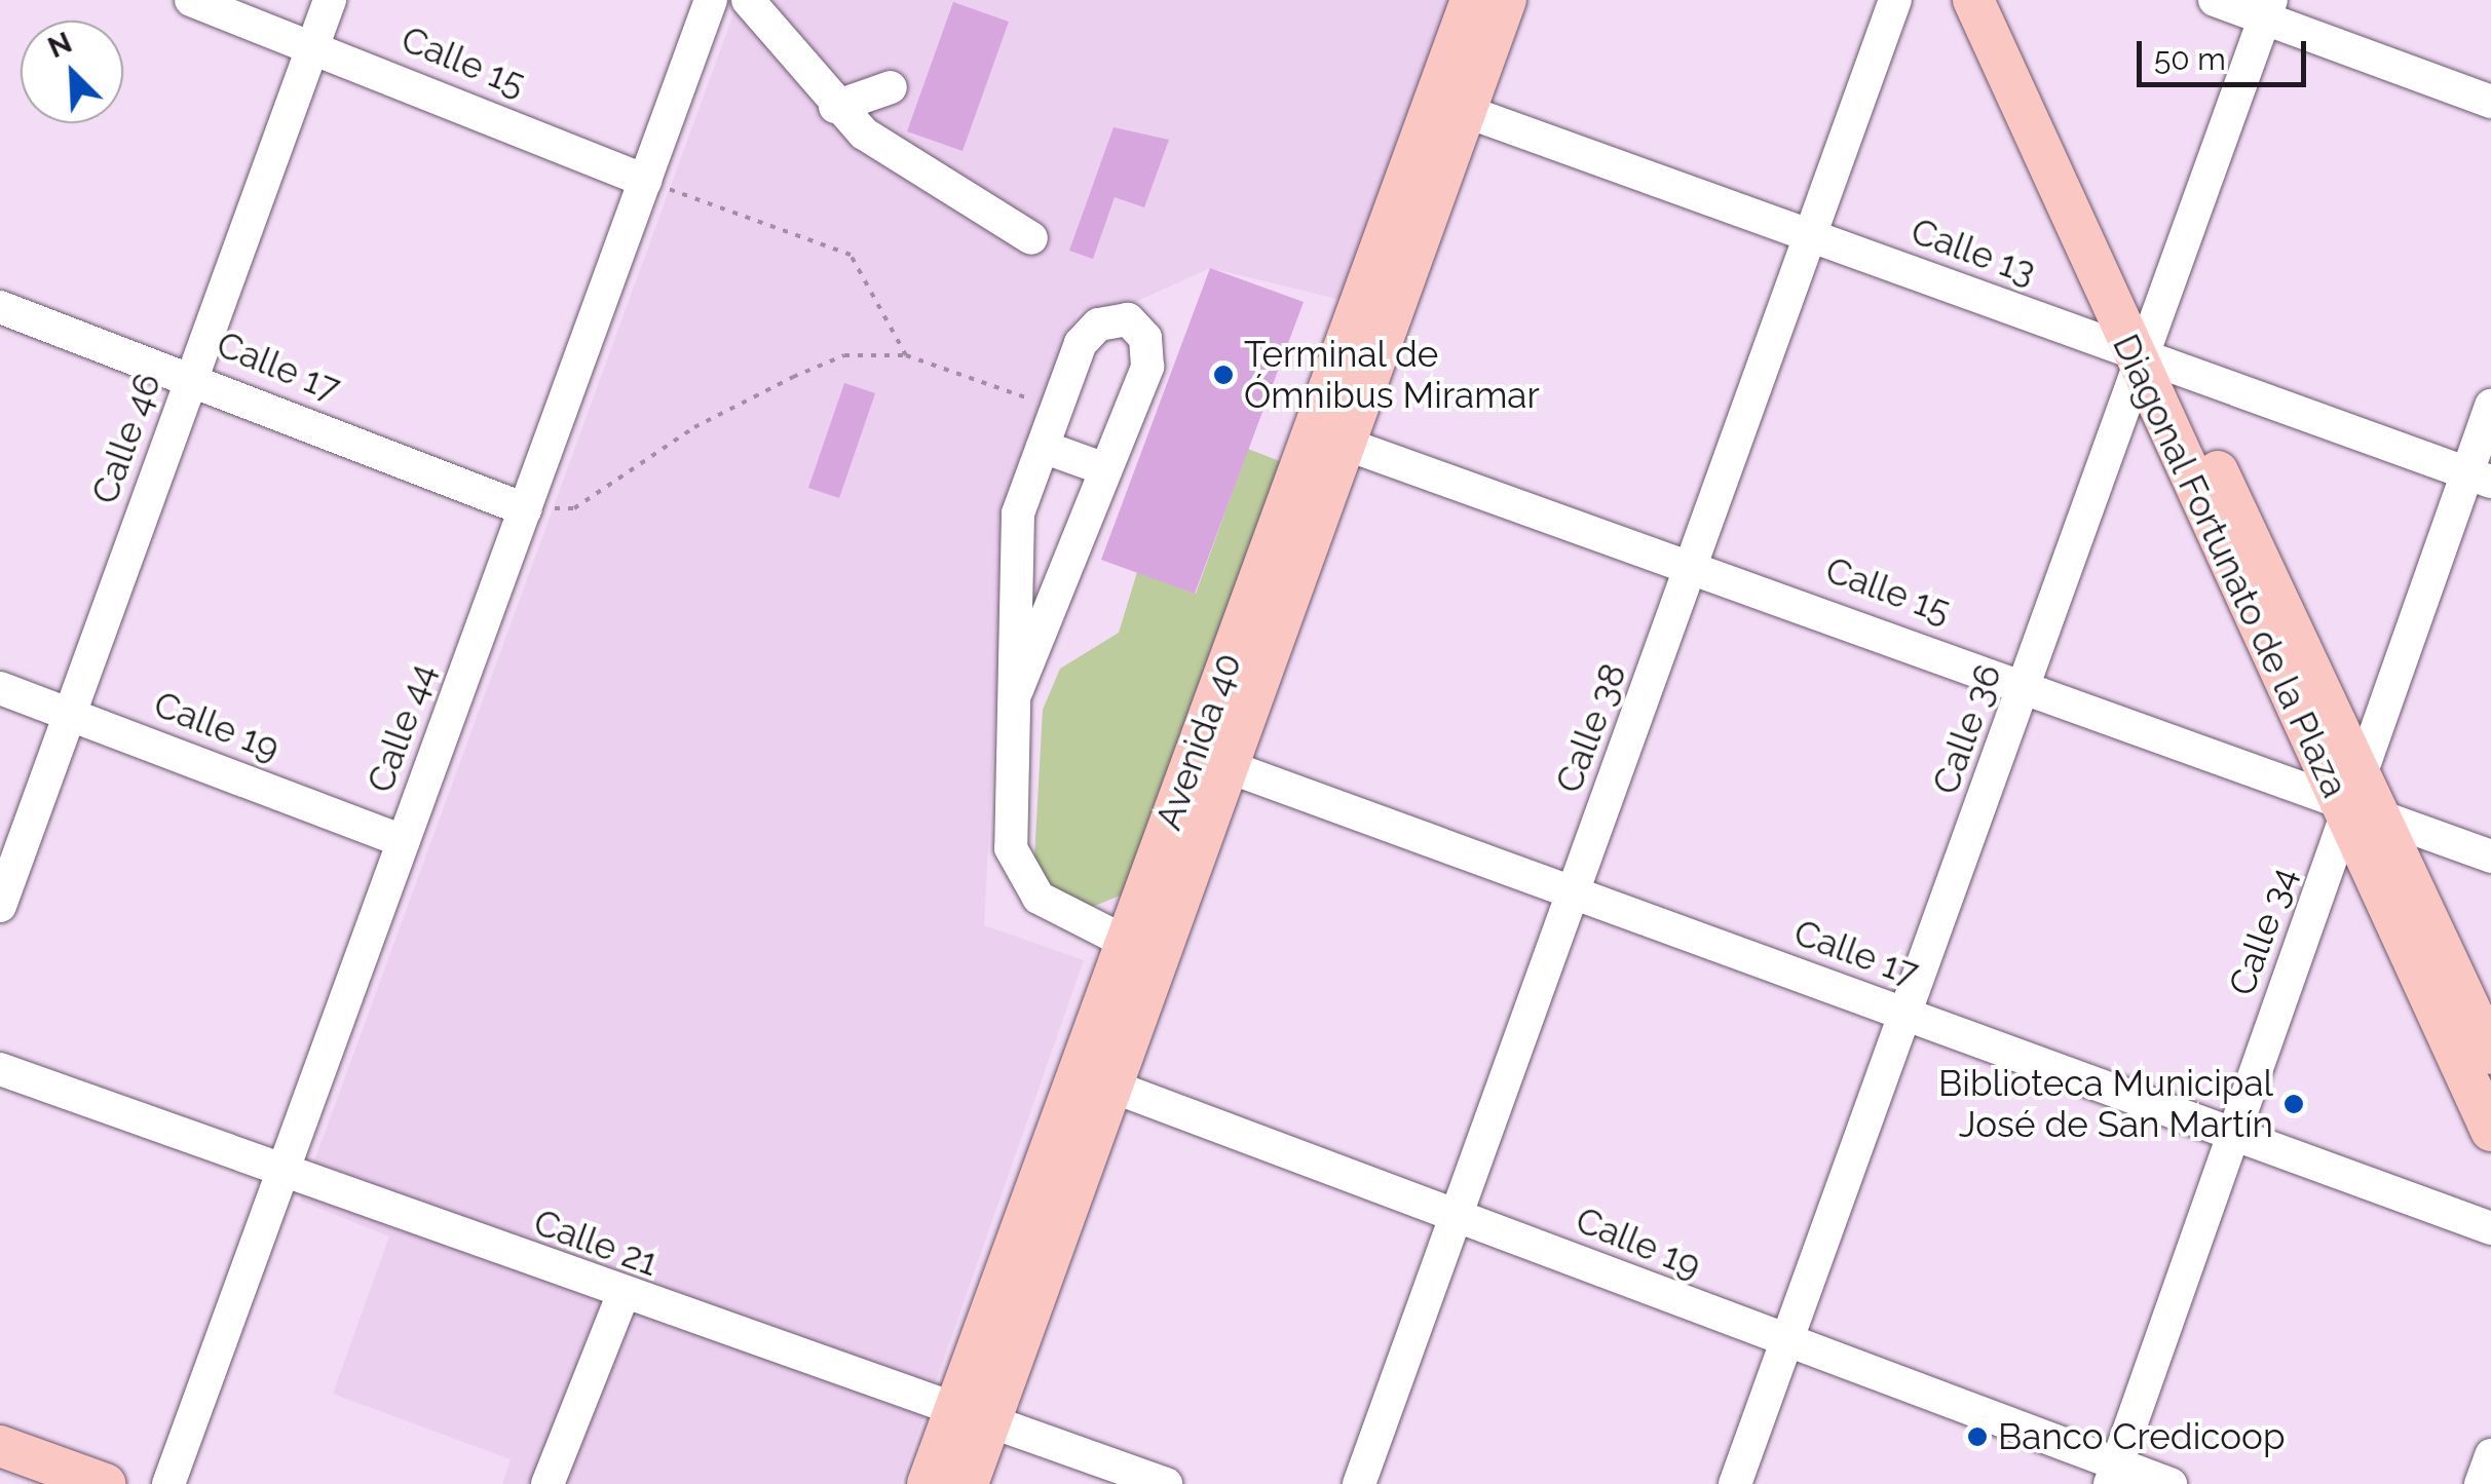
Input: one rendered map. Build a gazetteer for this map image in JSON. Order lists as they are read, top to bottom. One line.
{"streets":{"main road":["Diagonal Fortunato de la Plaza","Avenida 40"],"street":["Calle 15","Calle 13","Calle 17","Calle 46","Calle 19","Calle 44","Calle 38","Calle 36","Calle 34","Calle 21"]},"crossings":[["Calle 15","Calle 46"],["Calle 15","Diagonal Fortunato de la Plaza"],["Calle 15","Calle 44"],["Calle 15","Calle 38"],["Calle 15","Calle 36"],["Calle 15","Avenida 40"],["Calle 15","Calle 34"],["Calle 13","Diagonal Fortunato de la Plaza"],["Calle 13","Calle 38"],["Calle 13","Calle 36"],["Calle 13","Avenida 40"],["Calle 13","Calle 34"],["Calle 17","Calle 46"],["Calle 17","Calle 44"],["Calle 17","Calle 38"],["Calle 17","Calle 36"],["Calle 17","Avenida 40"],["Calle 17","Calle 34"],["Calle 46","Calle 19"],["Diagonal Fortunato de la Plaza","Calle 36"],["Diagonal Fortunato de la Plaza","Calle 34"],["Calle 19","Calle 44"],["Calle 19","Calle 38"],["Calle 19","Calle 36"],["Calle 19","Avenida 40"],["Calle 19","Calle 34"],["Calle 44","Calle 21"],["Avenida 40","Calle 21"]],"places":["Terminal de Ómnibus Miramar","Biblioteca Municipal José de San Martín","Banco Credicoop"],"scale_bar":"50 m","north":"top left"}
